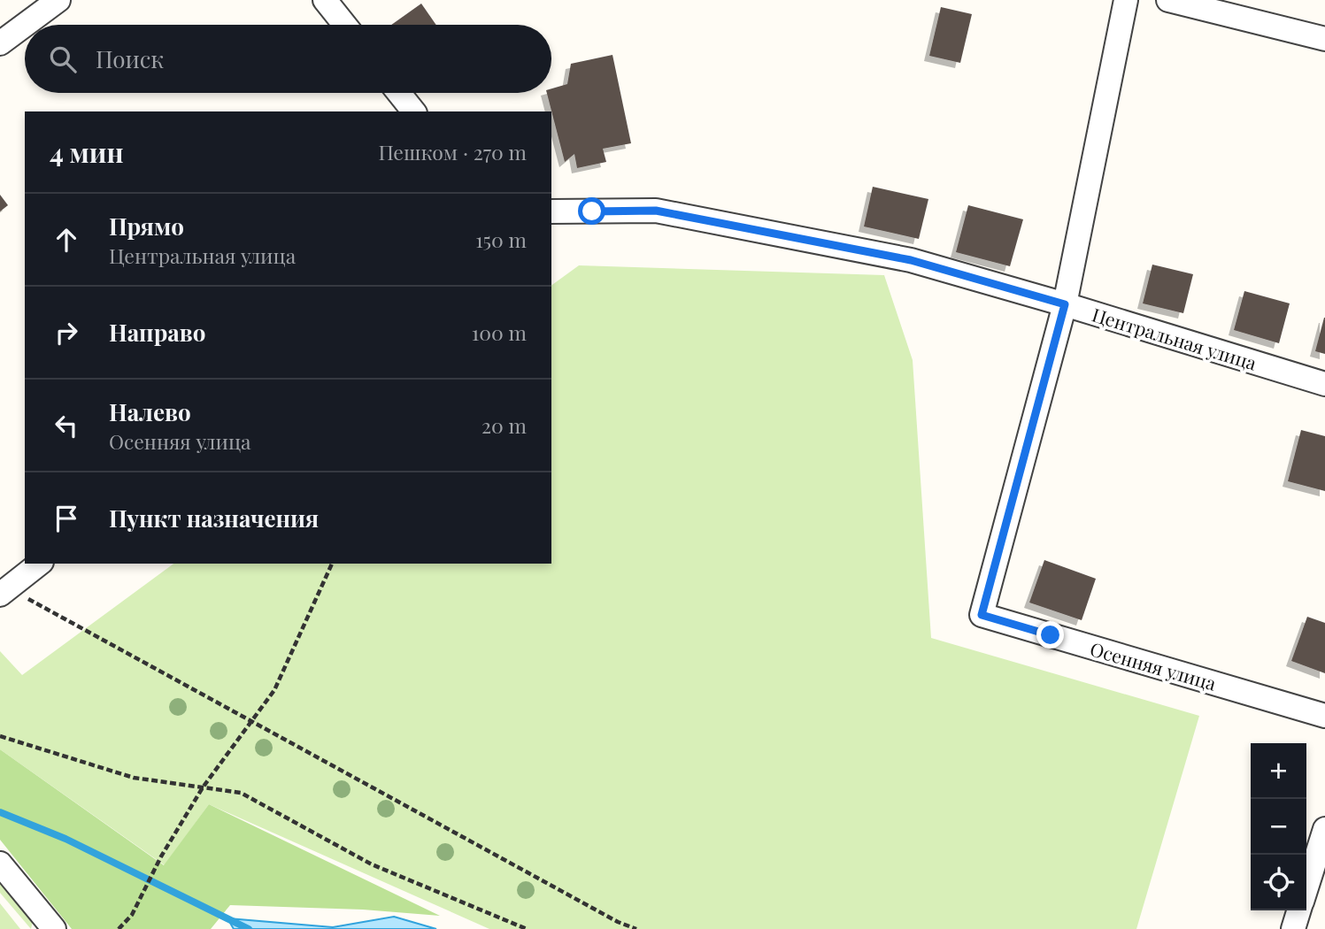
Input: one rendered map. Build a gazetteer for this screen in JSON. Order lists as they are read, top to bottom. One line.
{"streets":{"street":["Центральная улица","Осенняя улица"]},"crossings":[["Центральная улица","Осенняя улица"]],"page":{"search":"Поиск","heading":["4 мин","Пешком · 270 m"],"list":[["Прямо","Центральная улица","150 m"],["Направо","100 m"],["Налево","Осенняя улица","20 m"],"Пункт назначения"],"map_buttons":["+","−"]}}
